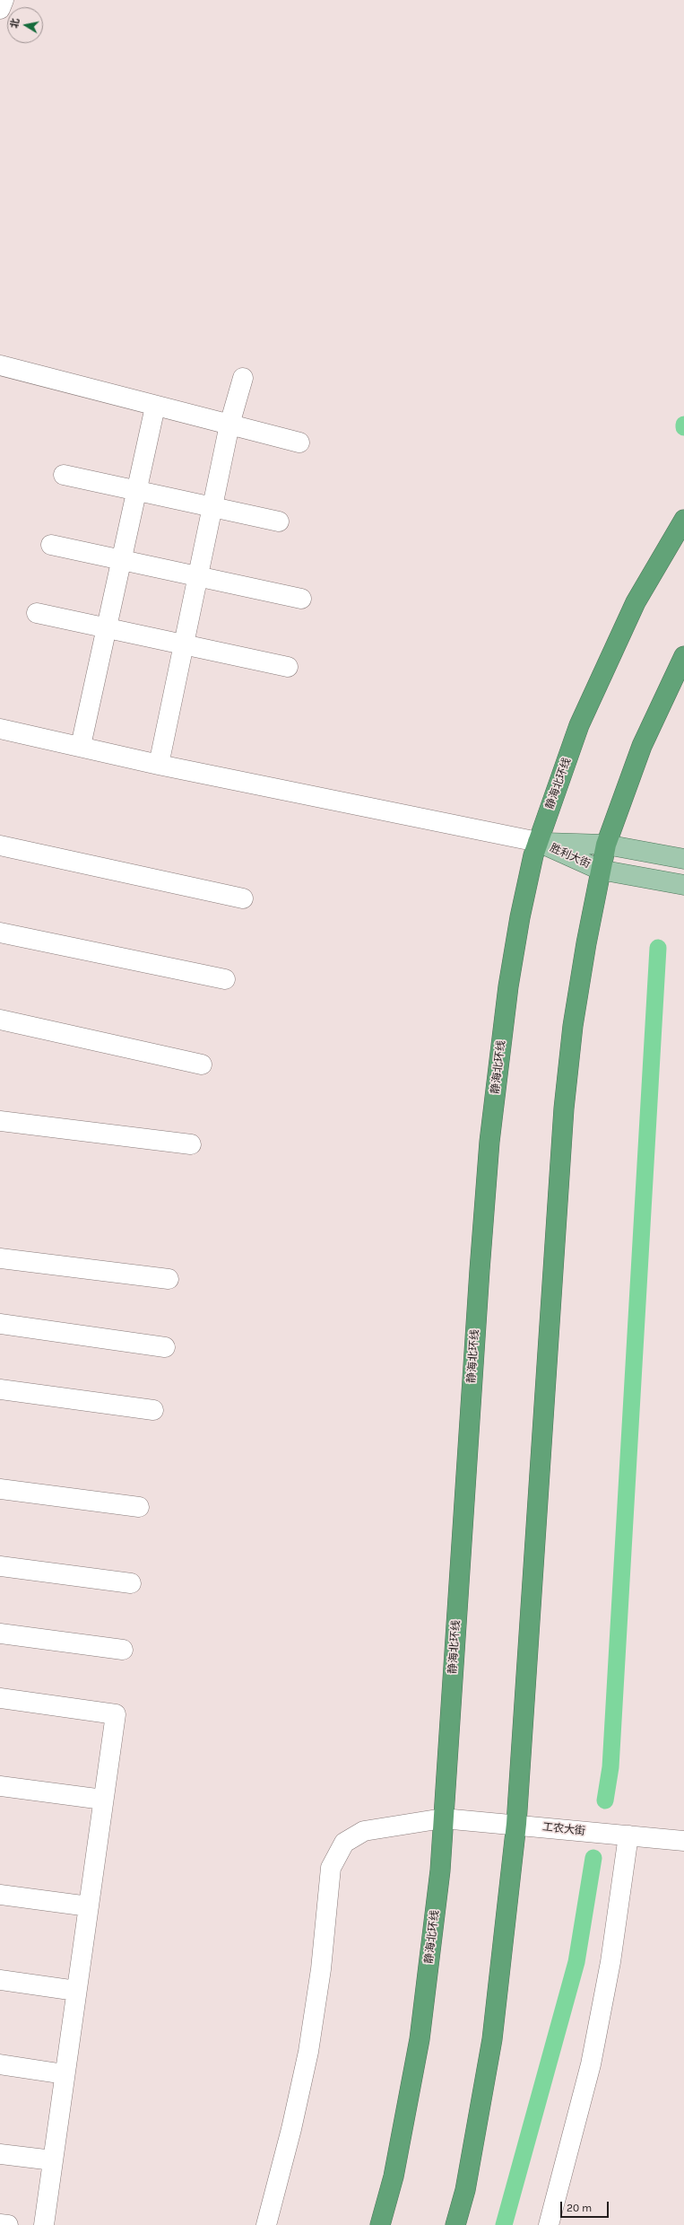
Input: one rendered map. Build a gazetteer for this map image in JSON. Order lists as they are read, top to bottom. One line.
{"streets":{"highway":["静海北环线"],"main road":["胜利大街"],"street":["工农大街"]},"crossings":[["静海北环线","胜利大街"],["静海北环线","工农大街"]],"scale_bar":"20 m","north":"left"}
